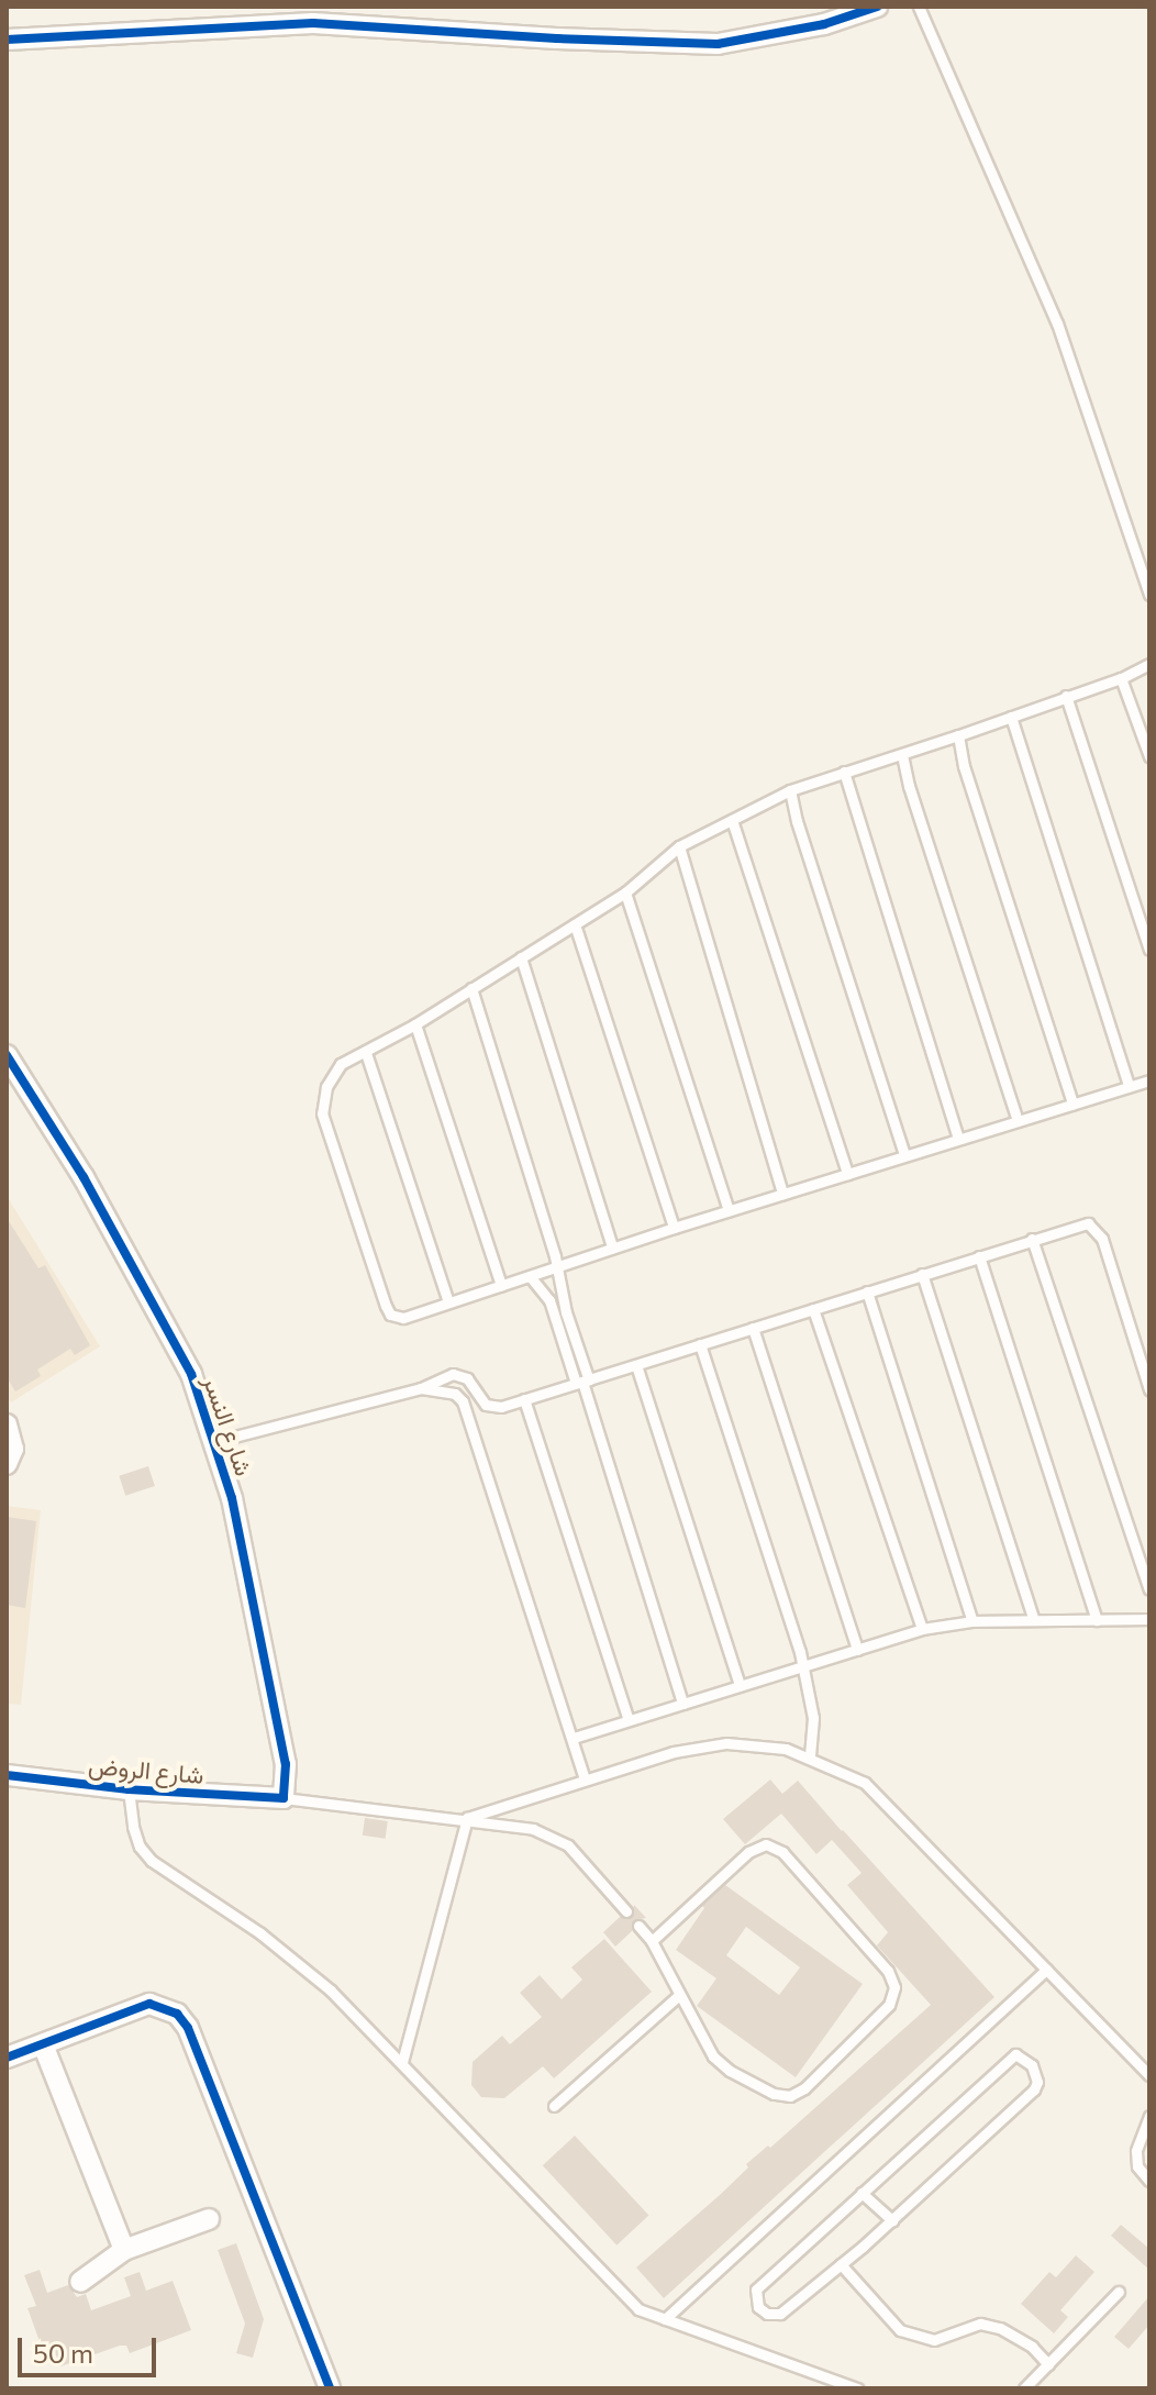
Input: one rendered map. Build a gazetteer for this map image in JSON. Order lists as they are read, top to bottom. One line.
{"streets":{"street":["شارع النسر","شارع الروض"]},"crossings":[["شارع النسر","شارع الروض"]],"scale_bar":"50 m"}
